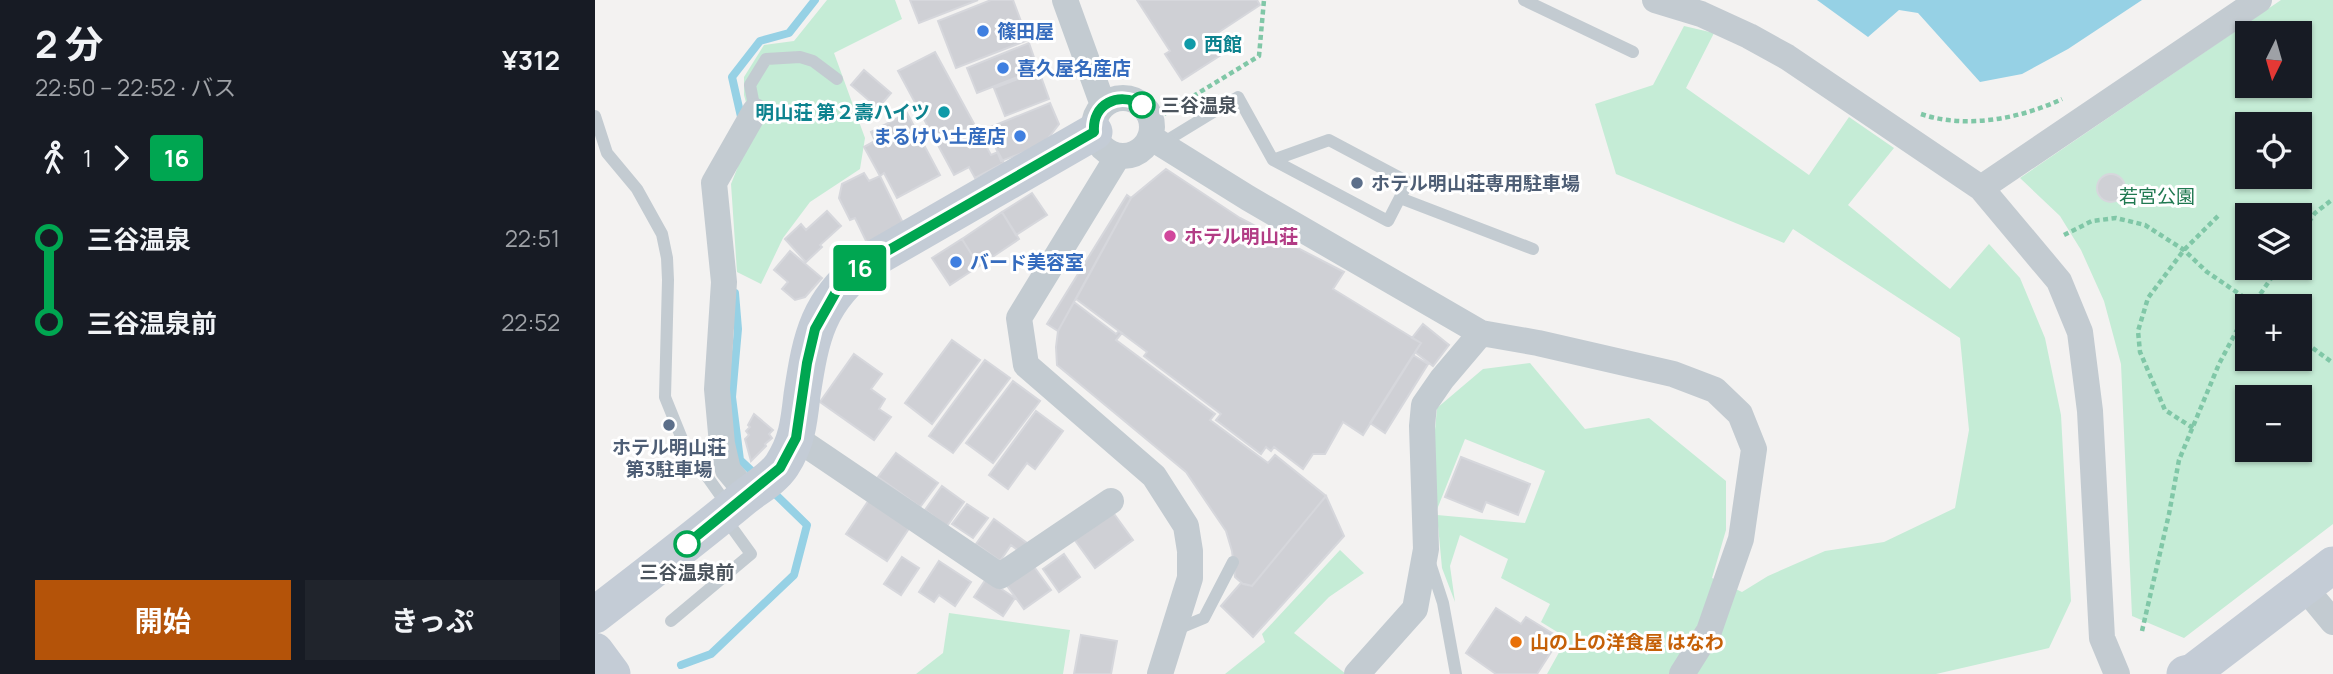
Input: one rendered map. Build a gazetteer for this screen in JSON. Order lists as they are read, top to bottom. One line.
{"parks":["若宮公園"],"places":["篠田屋","西館","喜久屋名産店","三谷温泉","明山荘 第２壽ハイツ","まるけい土産店","ホテル明山荘専用駐車場","ホテル明山荘","バード美容室","ホテル明山荘 第3駐車場","三谷温泉前","山の上の洋食屋 はなわ"],"lines":["bus line 16"],"north":"bottom","page":{"heading":["2 分","22:50 – 22:52 · バス","¥312"],"on_map":"16","map_buttons":["+","−"],"legs":["1","16"],"list":[{"name":"三谷温泉","value":"22:51"},{"name":"三谷温泉前","value":"22:52"}],"buttons":["開始","きっぷ"]}}
